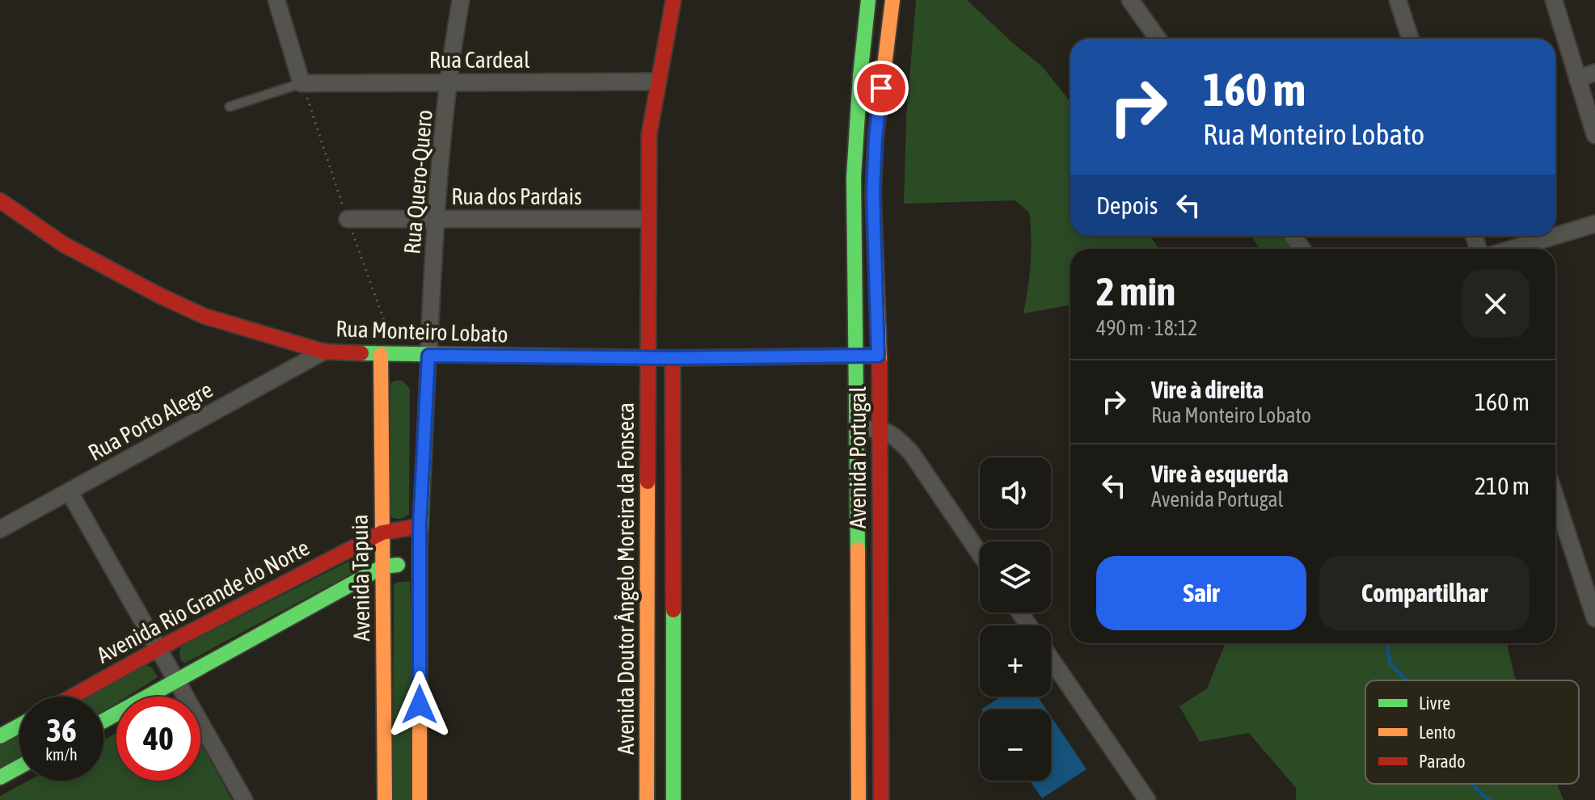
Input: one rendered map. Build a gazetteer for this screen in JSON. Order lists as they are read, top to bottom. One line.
{"streets":{"main road":["Rua Monteiro Lobato","Avenida Portugal","Avenida Tapuia","Avenida Doutor Ângelo Moreira da Fonseca","Avenida Rio Grande do Norte"],"street":["Rua Cardeal","Rua Quero-Quero","Rua dos Pardais","Rua Porto Alegre"]},"crossings":[["Rua Cardeal","Rua Quero-Quero"],["Rua Cardeal","Avenida Doutor Ângelo Moreira da Fonseca"],["Rua Quero-Quero","Rua dos Pardais"],["Rua Quero-Quero","Rua Monteiro Lobato"],["Rua dos Pardais","Avenida Doutor Ângelo Moreira da Fonseca"],["Rua Monteiro Lobato","Rua Porto Alegre"],["Rua Monteiro Lobato","Avenida Portugal"],["Rua Monteiro Lobato","Avenida Tapuia"],["Rua Monteiro Lobato","Avenida Doutor Ângelo Moreira da Fonseca"],["Avenida Tapuia","Avenida Rio Grande do Norte"]],"legend":["Livre","Lento","Parado"],"page":{"turn":["160 m","Rua Monteiro Lobato"],"then":"Depois","heading":["2 min","490 m · 18:12"],"list":[{"name":"Vire à direita","note":"Rua Monteiro Lobato","value":"160 m"},{"name":"Vire à esquerda","note":"Avenida Portugal","value":"210 m"}],"map_buttons":["+","−"],"buttons":["Sair","Compartilhar"],"speed":"36 km/h","limit":"40"}}
